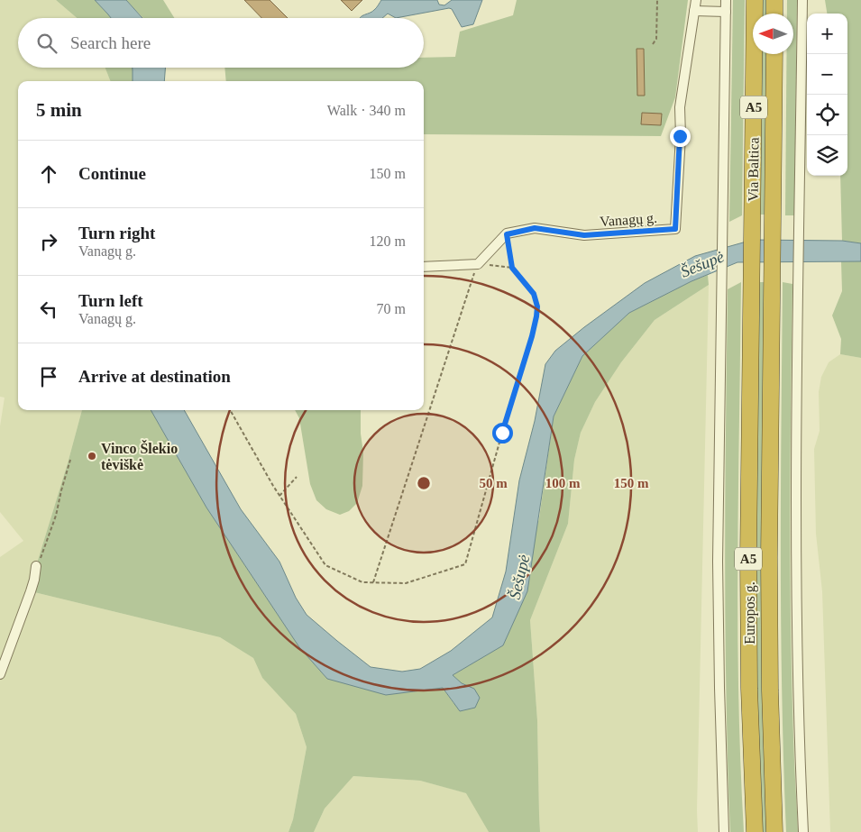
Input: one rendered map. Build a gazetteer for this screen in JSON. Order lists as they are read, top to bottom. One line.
{"streets":{"highway":["A5","Via Baltica","Europos g."],"street":["Vanagų g."]},"crossings":[["Via Baltica","Europos g."]],"water":["Šešupė"],"places":["Vinco Šlekio tėviškė"],"north":"left","page":{"map_buttons":["+","−"],"search":"Search here","heading":["5 min","Walk · 340 m"],"list":[["Continue","150 m"],["Turn right","Vanagų g.","120 m"],["Turn left","Vanagų g.","70 m"],"Arrive at destination"]},"rings":["50 m","100 m","150 m"]}
